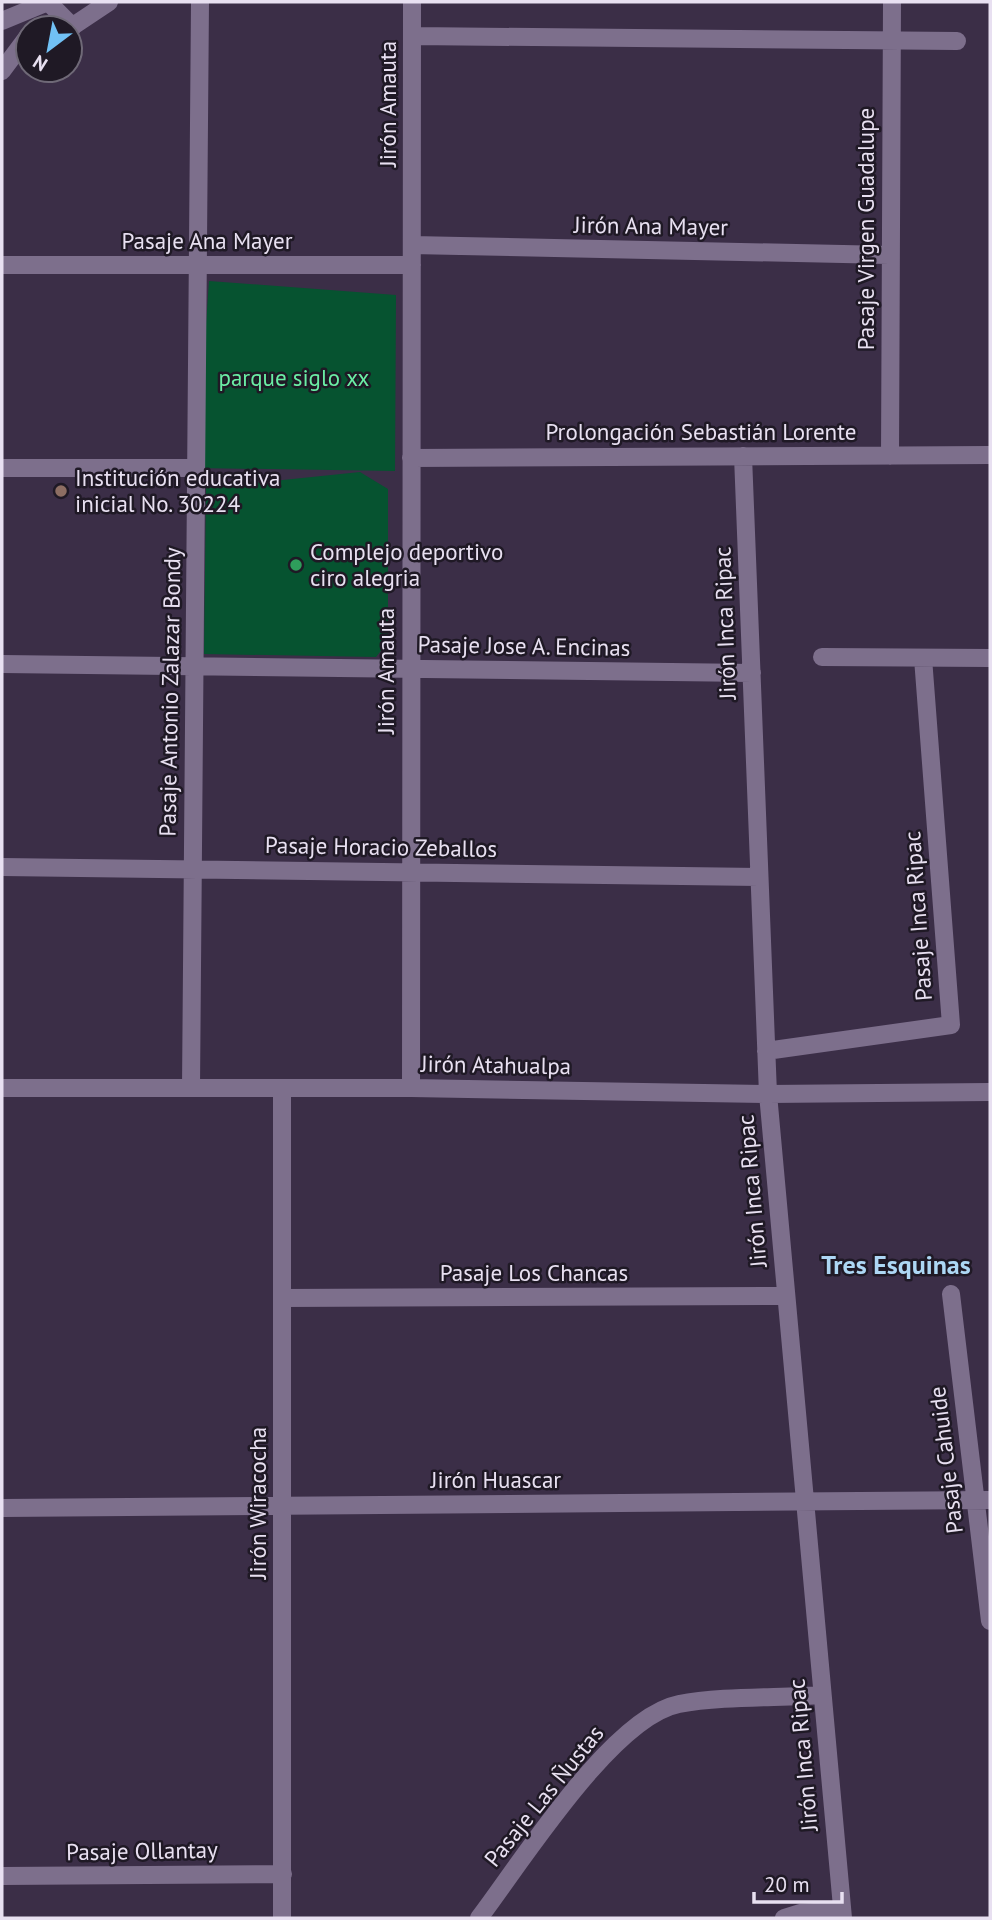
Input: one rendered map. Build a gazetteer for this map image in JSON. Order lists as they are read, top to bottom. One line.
{"streets":{"street":["Jirón Amauta","Jirón Ana Mayer","Pasaje Virgen Guadalupe","Pasaje Ana Mayer","Prolongación Sebastián Lorente","Jirón Inca Ripac","Pasaje Jose A. Encinas","Pasaje Antonio Zalazar Bondy","Pasaje Horacio Zeballos","Pasaje Inca Ripac","Jirón Atahualpa","Pasaje Los Chancas","Pasaje Cahuide","Jirón Huascar","Jirón Wiracocha","Pasaje Las Ñustas","Pasaje Ollantay"]},"crossings":[["Jirón Amauta","Jirón Ana Mayer"],["Jirón Amauta","Pasaje Ana Mayer"],["Jirón Amauta","Prolongación Sebastián Lorente"],["Jirón Amauta","Pasaje Jose A. Encinas"],["Jirón Amauta","Pasaje Horacio Zeballos"],["Jirón Amauta","Jirón Atahualpa"],["Jirón Ana Mayer","Pasaje Virgen Guadalupe"],["Pasaje Virgen Guadalupe","Prolongación Sebastián Lorente"],["Pasaje Ana Mayer","Pasaje Antonio Zalazar Bondy"],["Prolongación Sebastián Lorente","Jirón Inca Ripac"],["Jirón Inca Ripac","Pasaje Jose A. Encinas"],["Jirón Inca Ripac","Pasaje Horacio Zeballos"],["Jirón Inca Ripac","Pasaje Inca Ripac"],["Jirón Inca Ripac","Jirón Atahualpa"],["Jirón Inca Ripac","Pasaje Los Chancas"],["Jirón Inca Ripac","Jirón Huascar"],["Jirón Inca Ripac","Pasaje Las Ñustas"],["Pasaje Jose A. Encinas","Pasaje Antonio Zalazar Bondy"],["Pasaje Antonio Zalazar Bondy","Pasaje Horacio Zeballos"],["Pasaje Antonio Zalazar Bondy","Jirón Atahualpa"],["Jirón Atahualpa","Jirón Wiracocha"],["Pasaje Los Chancas","Jirón Wiracocha"],["Pasaje Cahuide","Jirón Huascar"],["Jirón Huascar","Jirón Wiracocha"],["Jirón Wiracocha","Pasaje Ollantay"]],"districts":["Tres Esquinas"],"parks":["parque siglo xx"],"places":["Institución educativa inicial No. 30224","Complejo deportivo ciro alegria"],"scale_bar":"20 m","north":"bottom left"}
